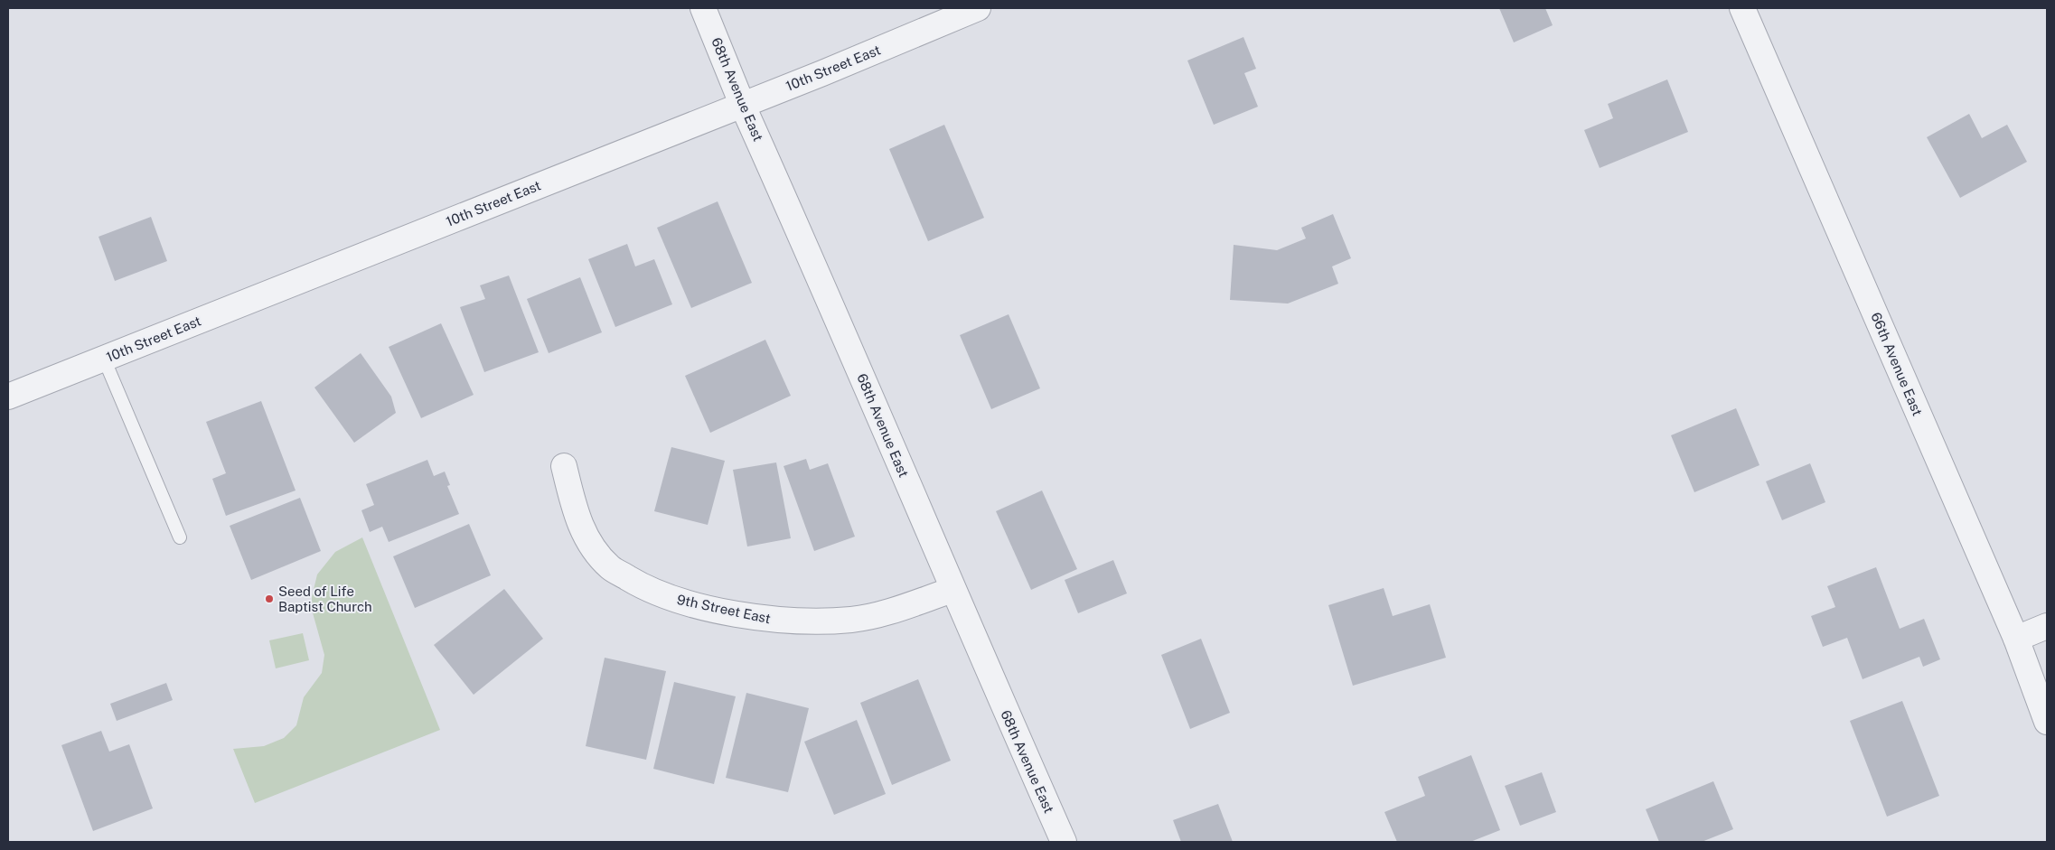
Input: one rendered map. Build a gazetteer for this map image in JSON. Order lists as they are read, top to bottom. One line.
{"streets":{"street":["10th Street East","68th Avenue East","66th Avenue East","9th Street East"]},"crossings":[["10th Street East","68th Avenue East"],["68th Avenue East","9th Street East"]],"places":["Seed of Life Baptist Church"]}
